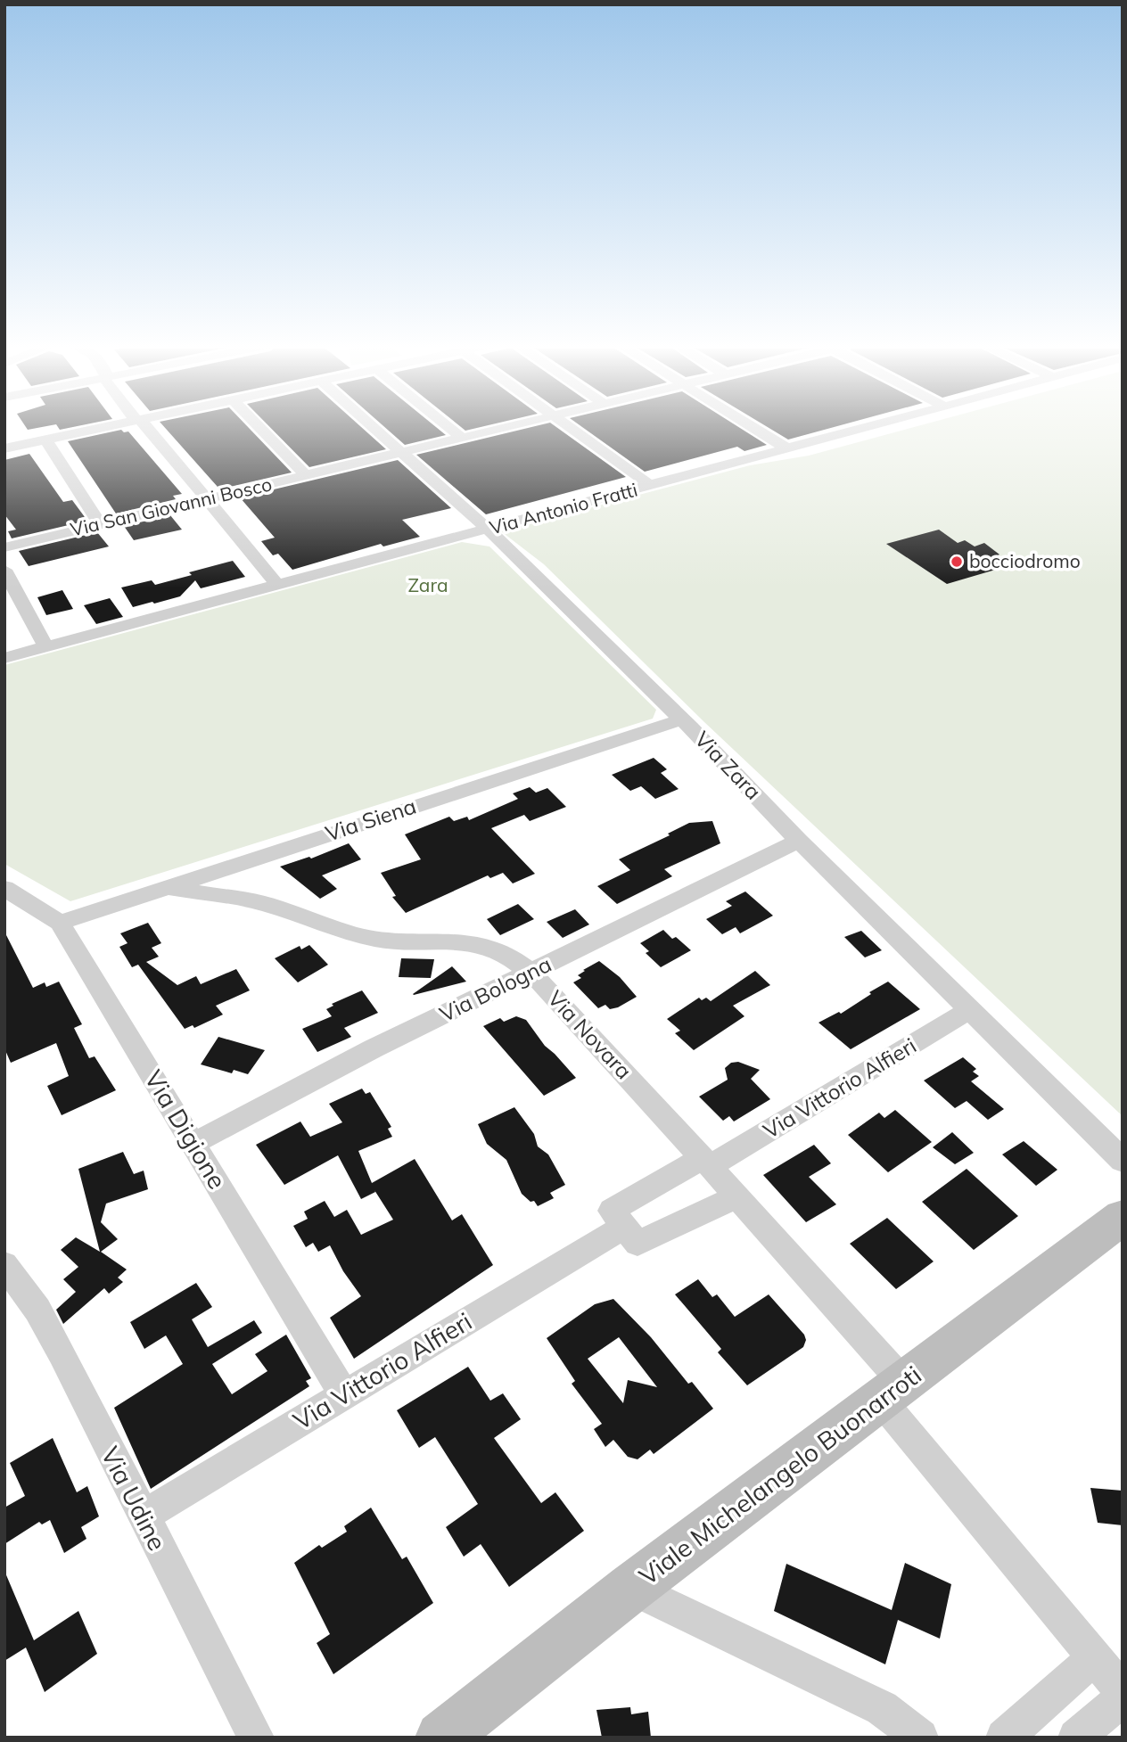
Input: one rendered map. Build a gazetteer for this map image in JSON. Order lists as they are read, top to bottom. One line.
{"streets":{"street":["Via San Giovanni Bosco","Via Antonio Fratti","Via Zara","Via Siena","Via Bologna","Via Novara","Via Vittorio Alfieri","Via Digione","Viale Michelangelo Buonarroti","Via Udine"]},"crossings":[["Via San Giovanni Bosco","Via Zara"],["Via Antonio Fratti","Via Zara"],["Via Zara","Via Siena"],["Via Zara","Via Bologna"],["Via Zara","Via Vittorio Alfieri"],["Via Siena","Via Novara"],["Via Siena","Via Digione"],["Via Bologna","Via Novara"],["Via Bologna","Via Digione"],["Via Novara","Via Vittorio Alfieri"],["Via Novara","Viale Michelangelo Buonarroti"],["Via Vittorio Alfieri","Via Digione"],["Via Vittorio Alfieri","Via Udine"]],"parks":["Zara"],"places":["bocciodromo"]}
